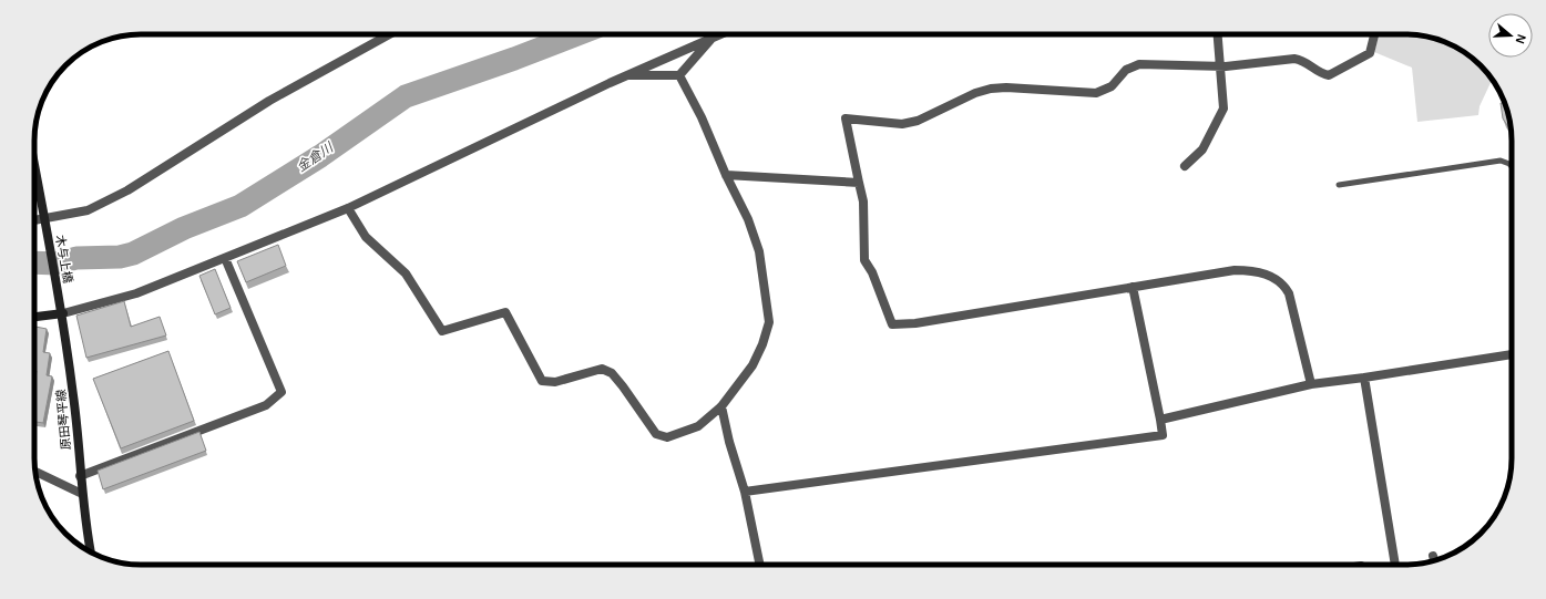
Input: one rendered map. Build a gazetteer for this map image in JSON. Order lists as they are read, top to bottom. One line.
{"streets":{"main road":["木与上橋","原田琴平線"]},"crossings":[["木与上橋","原田琴平線"]],"water":["金倉川"],"north":"right"}
